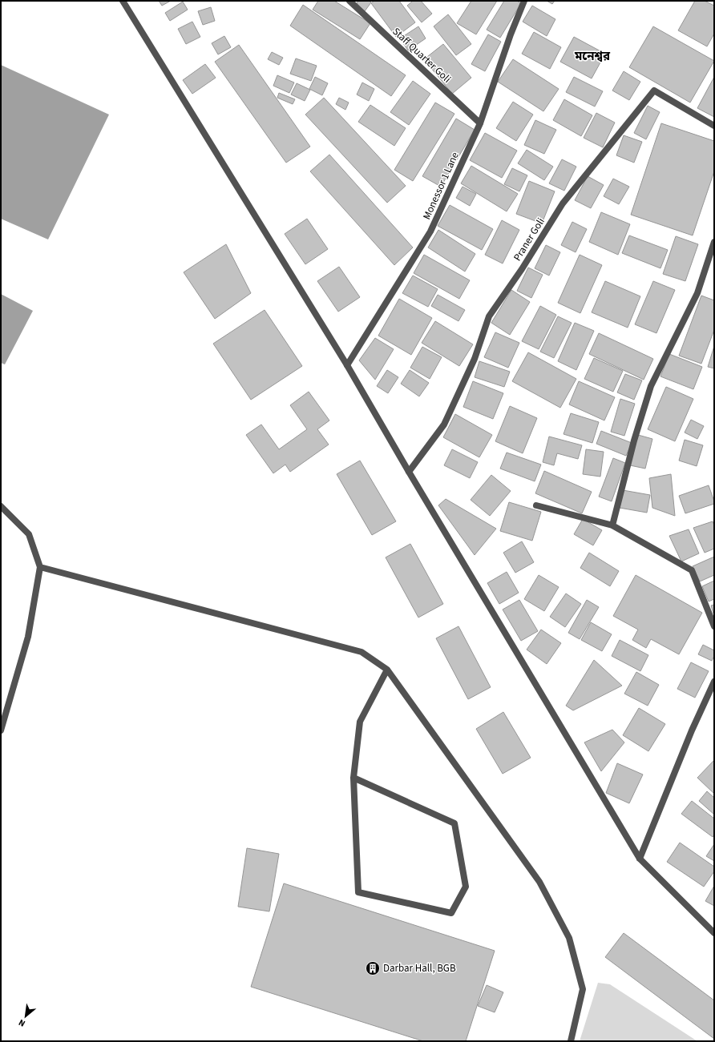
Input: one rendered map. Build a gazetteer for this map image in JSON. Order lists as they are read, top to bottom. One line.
{"streets":{"street":["Staff Quarter Goli","Monessor 1 Lane","Praner Goli"]},"crossings":[["Staff Quarter Goli","Monessor 1 Lane"]],"districts":["মনেশ্বর"],"places":{"building":["Darbar Hall, BGB"]},"north":"bottom left"}
